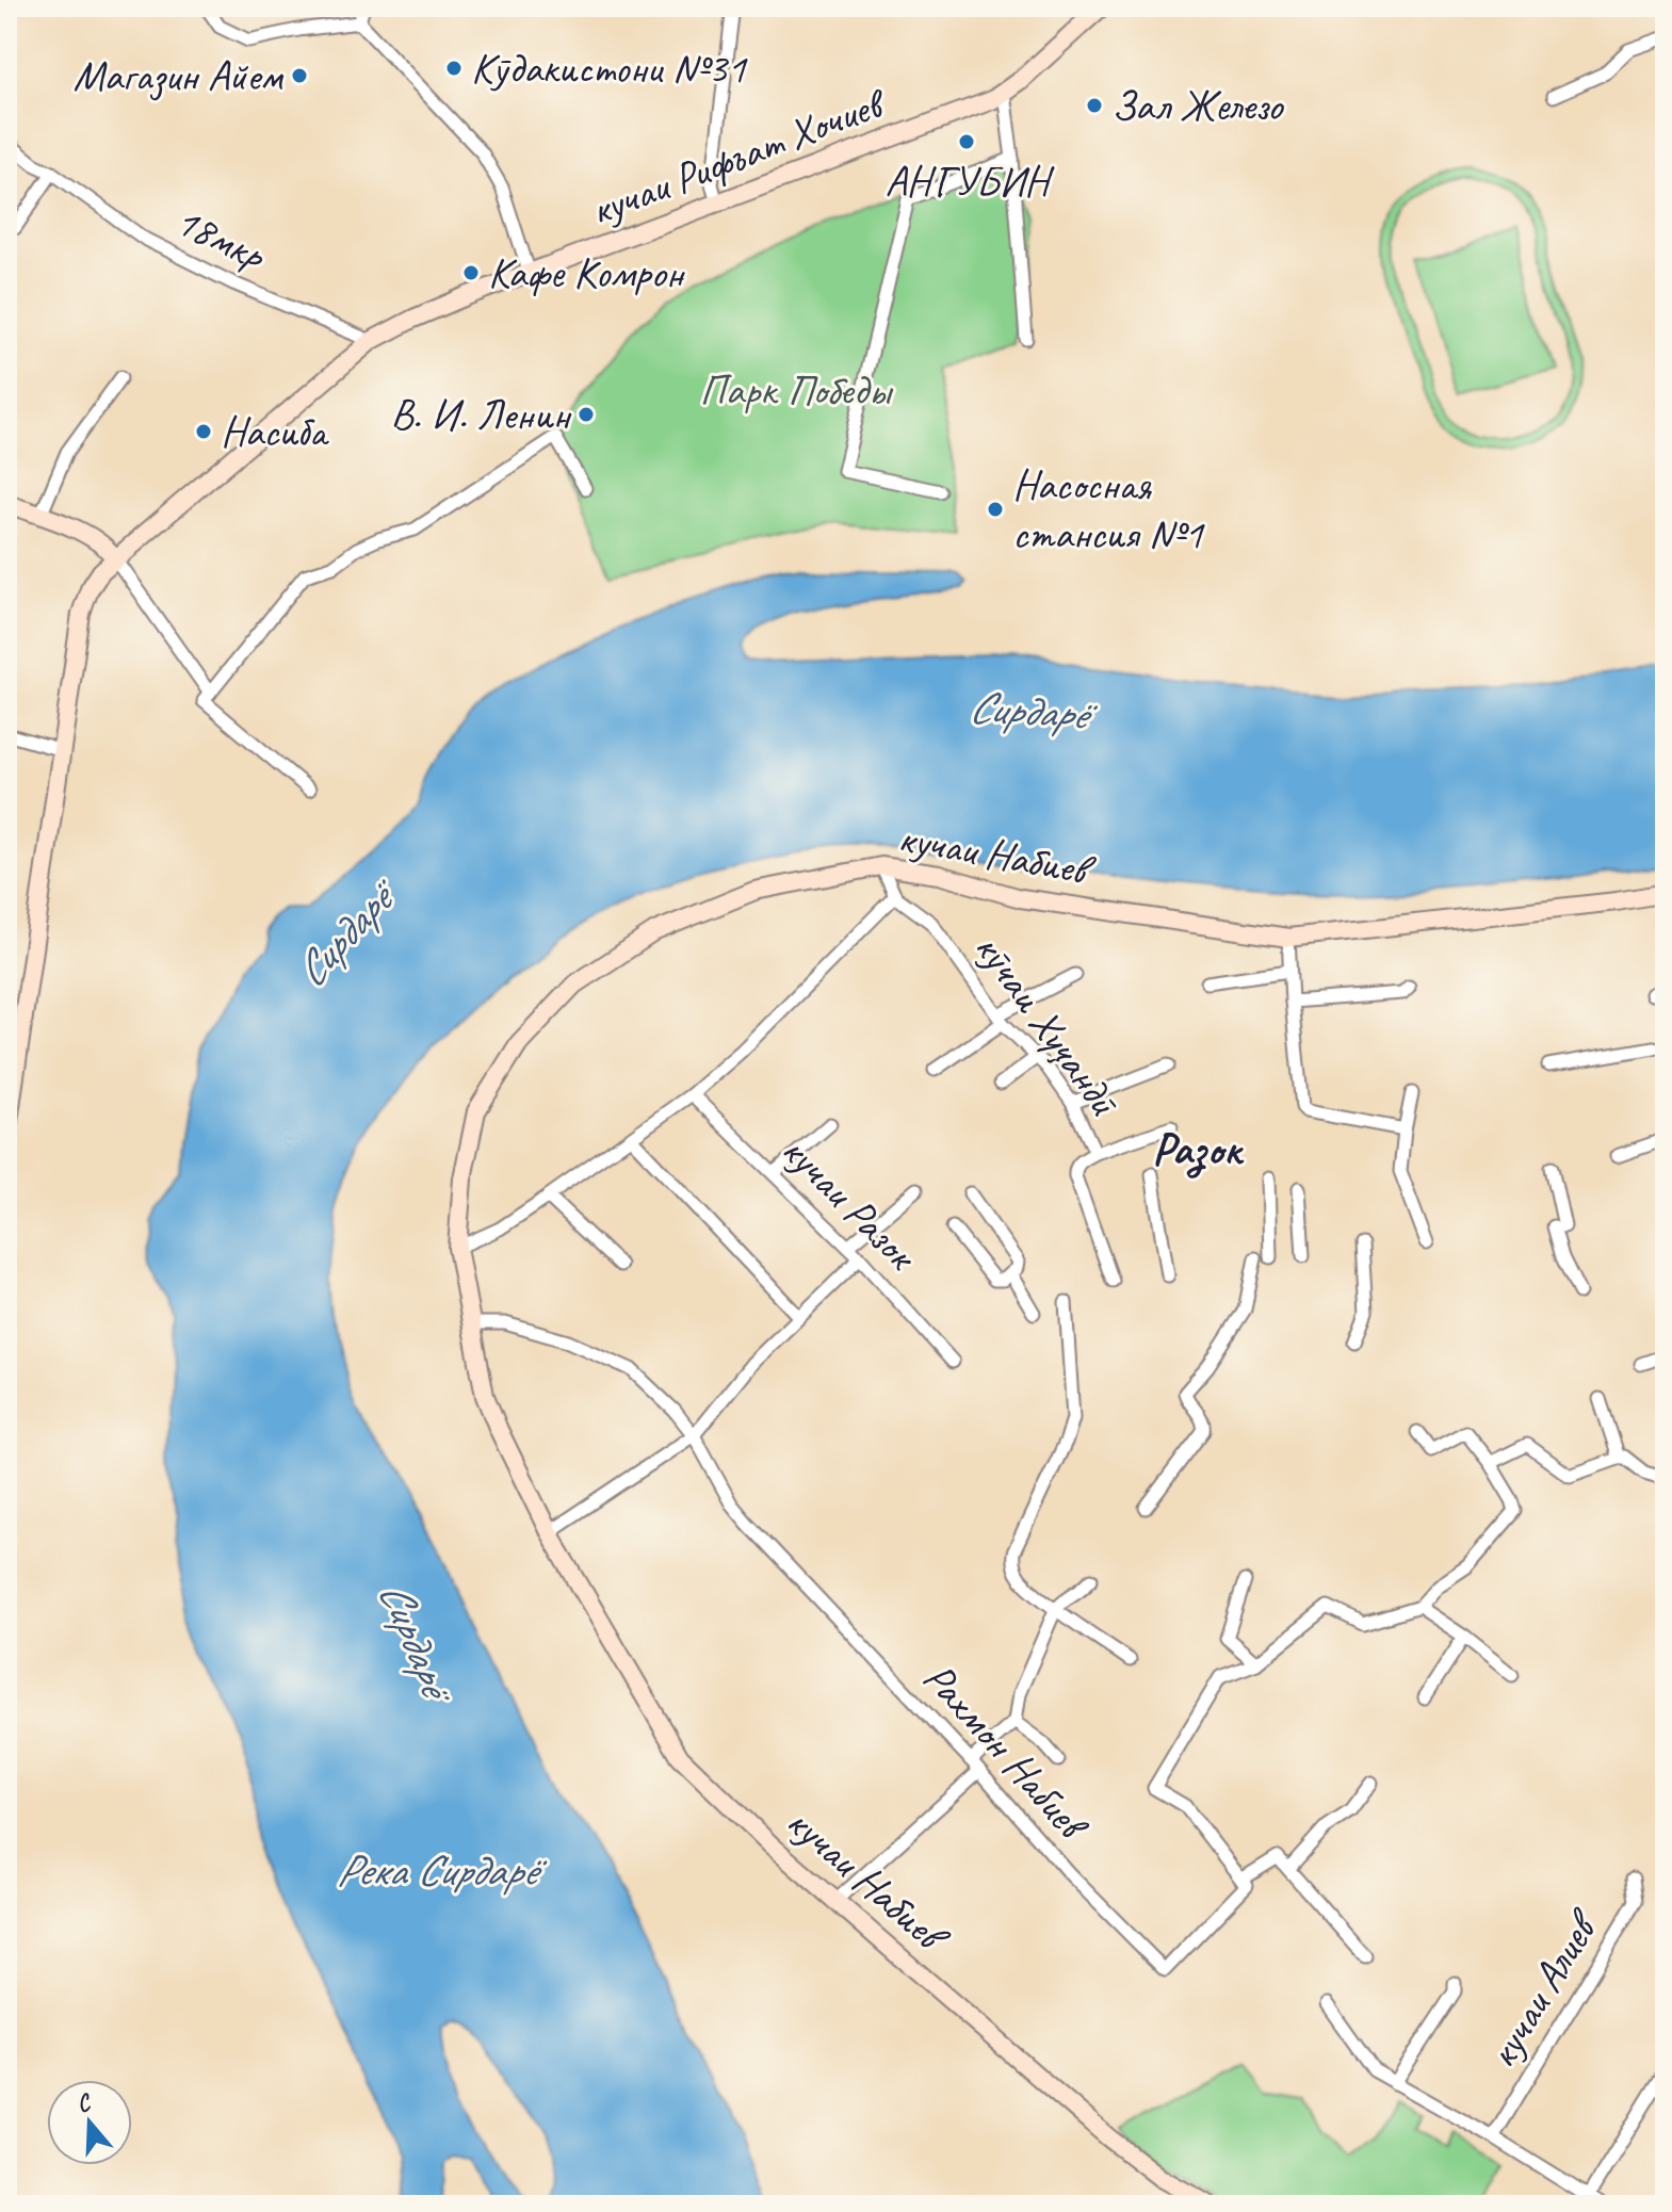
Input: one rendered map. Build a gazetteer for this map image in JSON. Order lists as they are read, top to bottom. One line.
{"streets":{"main road":["кучаи Рифъат Хочиев","кучаи Набиев"],"street":["18мкр","кӯчаи Хуҷандӣ","кучаи Разок","Рахмон Набиев","кучаи Алиев"]},"crossings":[["кучаи Рифъат Хочиев","18мкр"],["кучаи Набиев","кӯчаи Хуҷандӣ"],["кучаи Набиев","кучаи Разок"]],"districts":["Разок"],"water":["Сирдарё","Река Сирдарё"],"parks":["Парк Победы"],"places":["Кӯдакистони №31","Магазин Айем","Зал Железо","АНГУБИН","Кафе Комрон","В. И. Ленин","Насиба","Насосная стансия №1"],"north":"top"}
